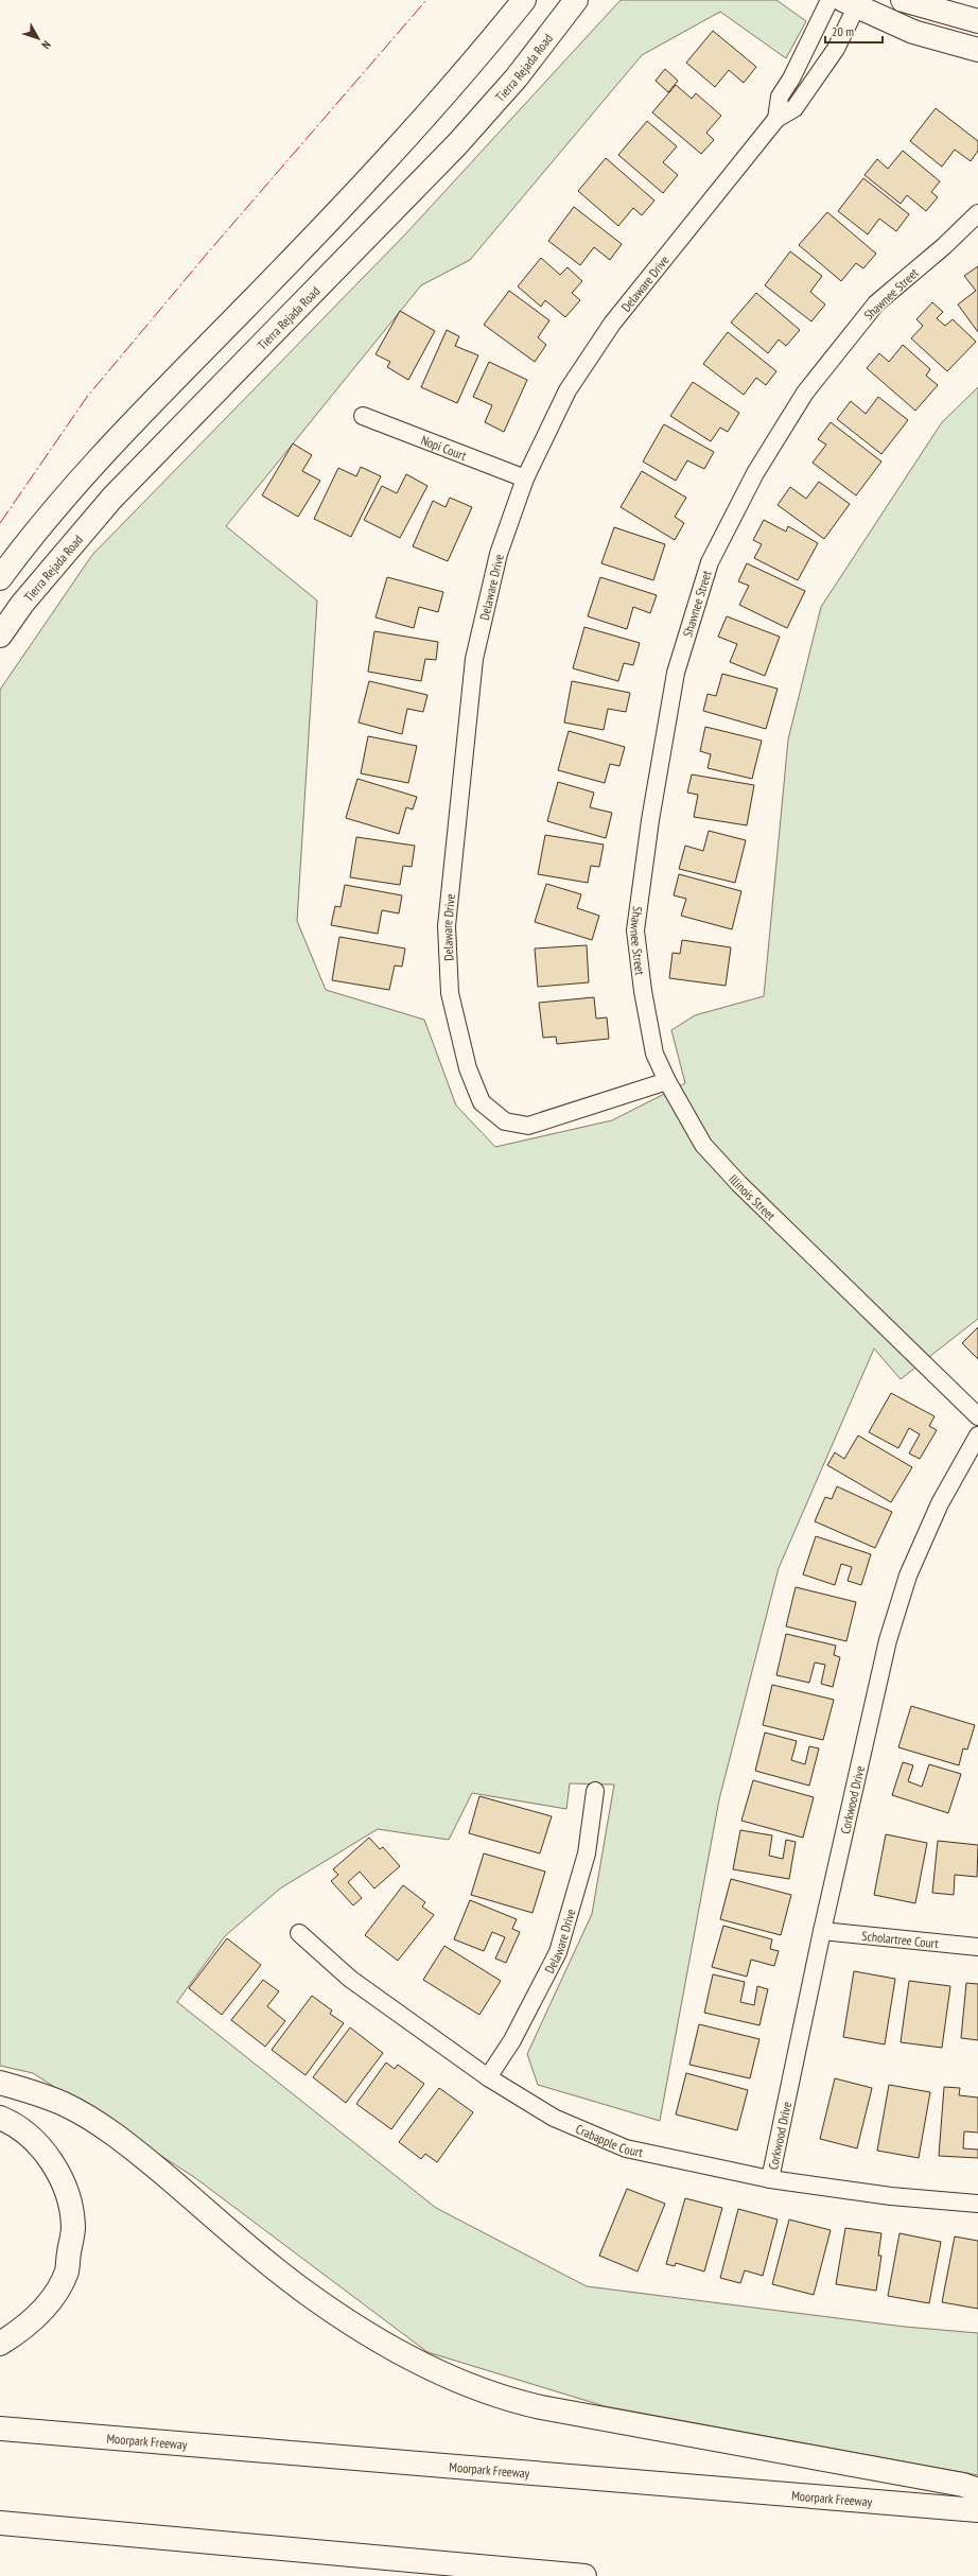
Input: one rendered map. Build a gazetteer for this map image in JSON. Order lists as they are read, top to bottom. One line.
{"streets":{"main road":["Tierra Rejada Road","Moorpark Freeway"],"street":["Delaware Drive","Shawnee Street","Nopi Court","Illinois Street","Corkwood Drive","Scholartree Court","Crabapple Court"]},"crossings":[["Delaware Drive","Shawnee Street"],["Delaware Drive","Nopi Court"],["Delaware Drive","Illinois Street"],["Delaware Drive","Crabapple Court"],["Shawnee Street","Illinois Street"],["Corkwood Drive","Scholartree Court"],["Corkwood Drive","Crabapple Court"]],"scale_bar":"20 m","north":"bottom right"}
